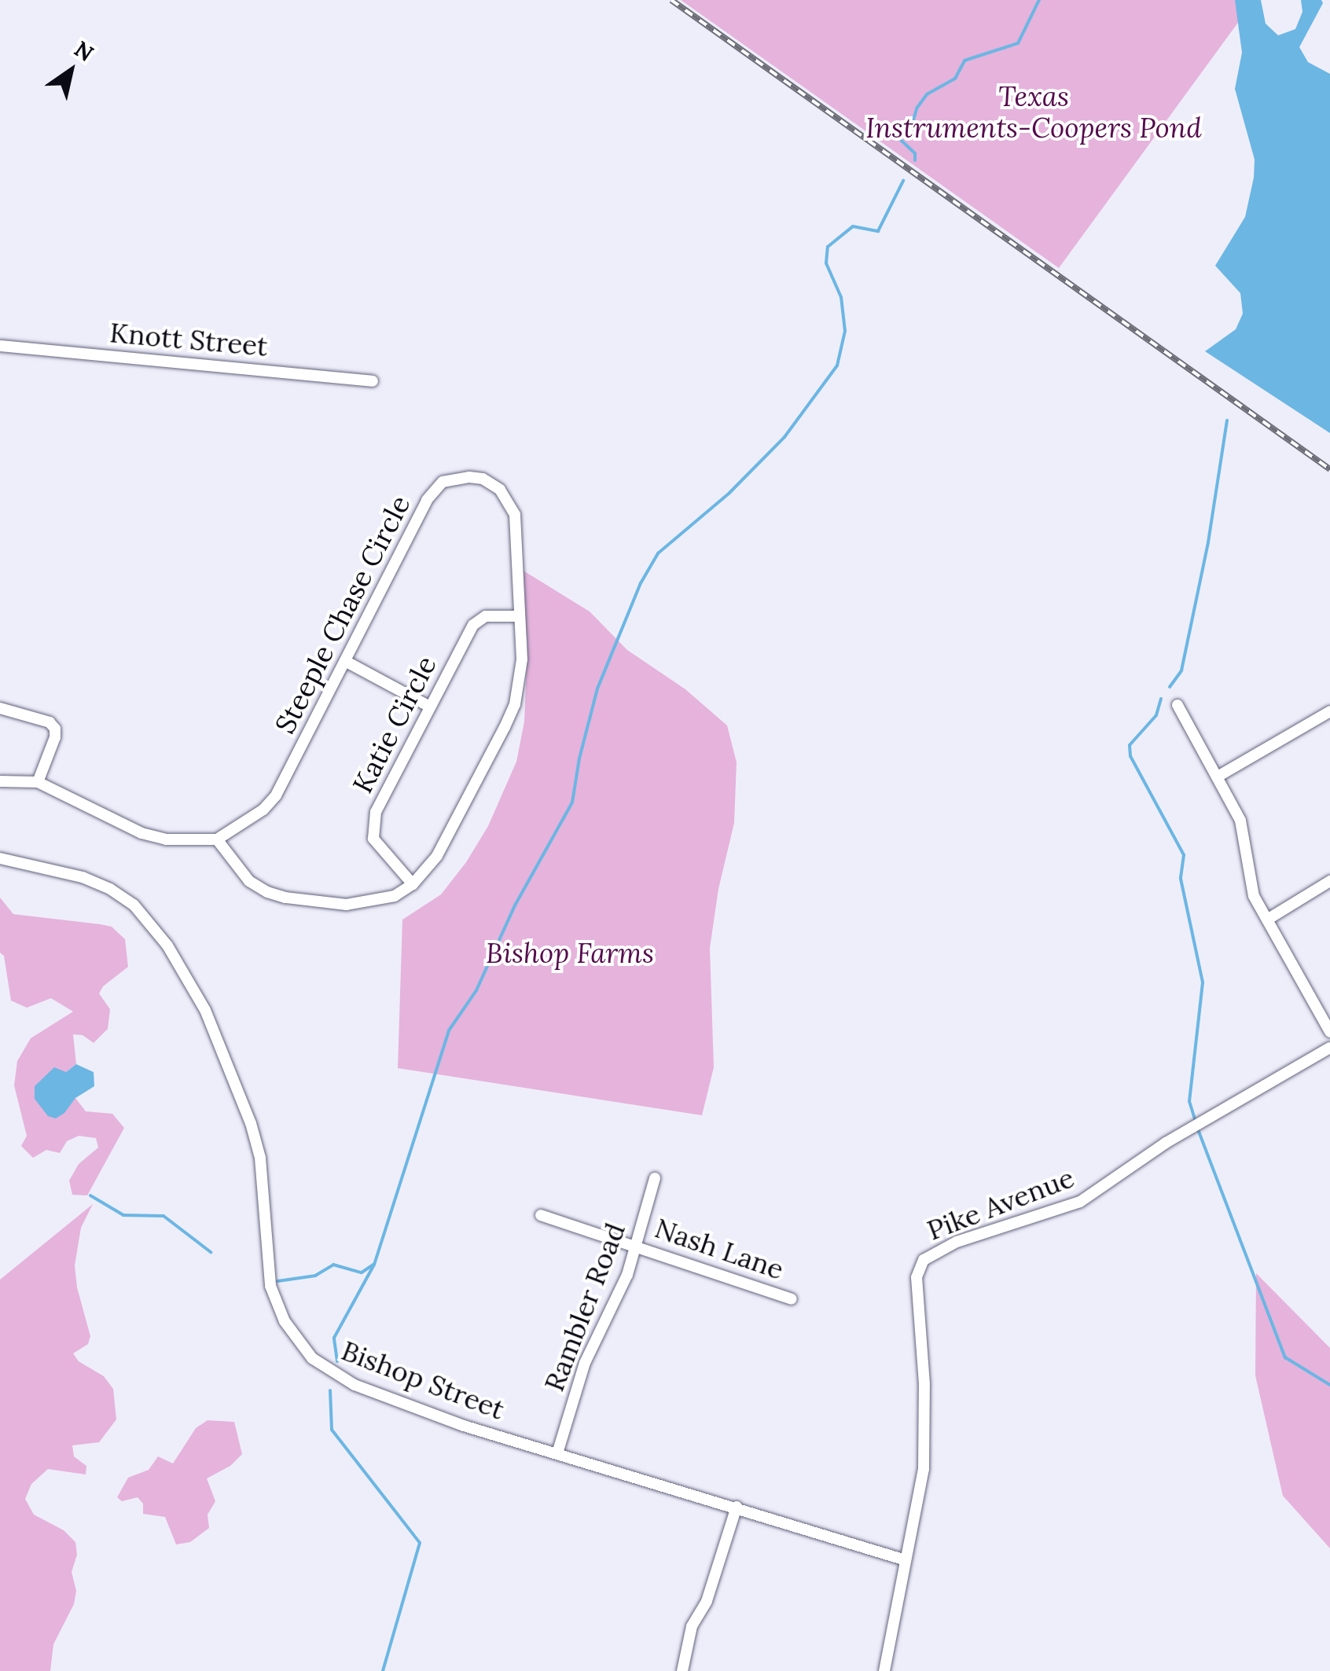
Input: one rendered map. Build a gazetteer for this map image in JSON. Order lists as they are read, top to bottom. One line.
{"streets":{"street":["Knott Street","Steeple Chase Circle","Katie Circle","Pike Avenue","Nash Lane","Rambler Road","Bishop Street"]},"crossings":[["Steeple Chase Circle","Katie Circle"],["Pike Avenue","Bishop Street"],["Nash Lane","Rambler Road"],["Rambler Road","Bishop Street"]],"parks":["Texas Instruments-Coopers Pond","Bishop Farms"],"north":"top right"}
